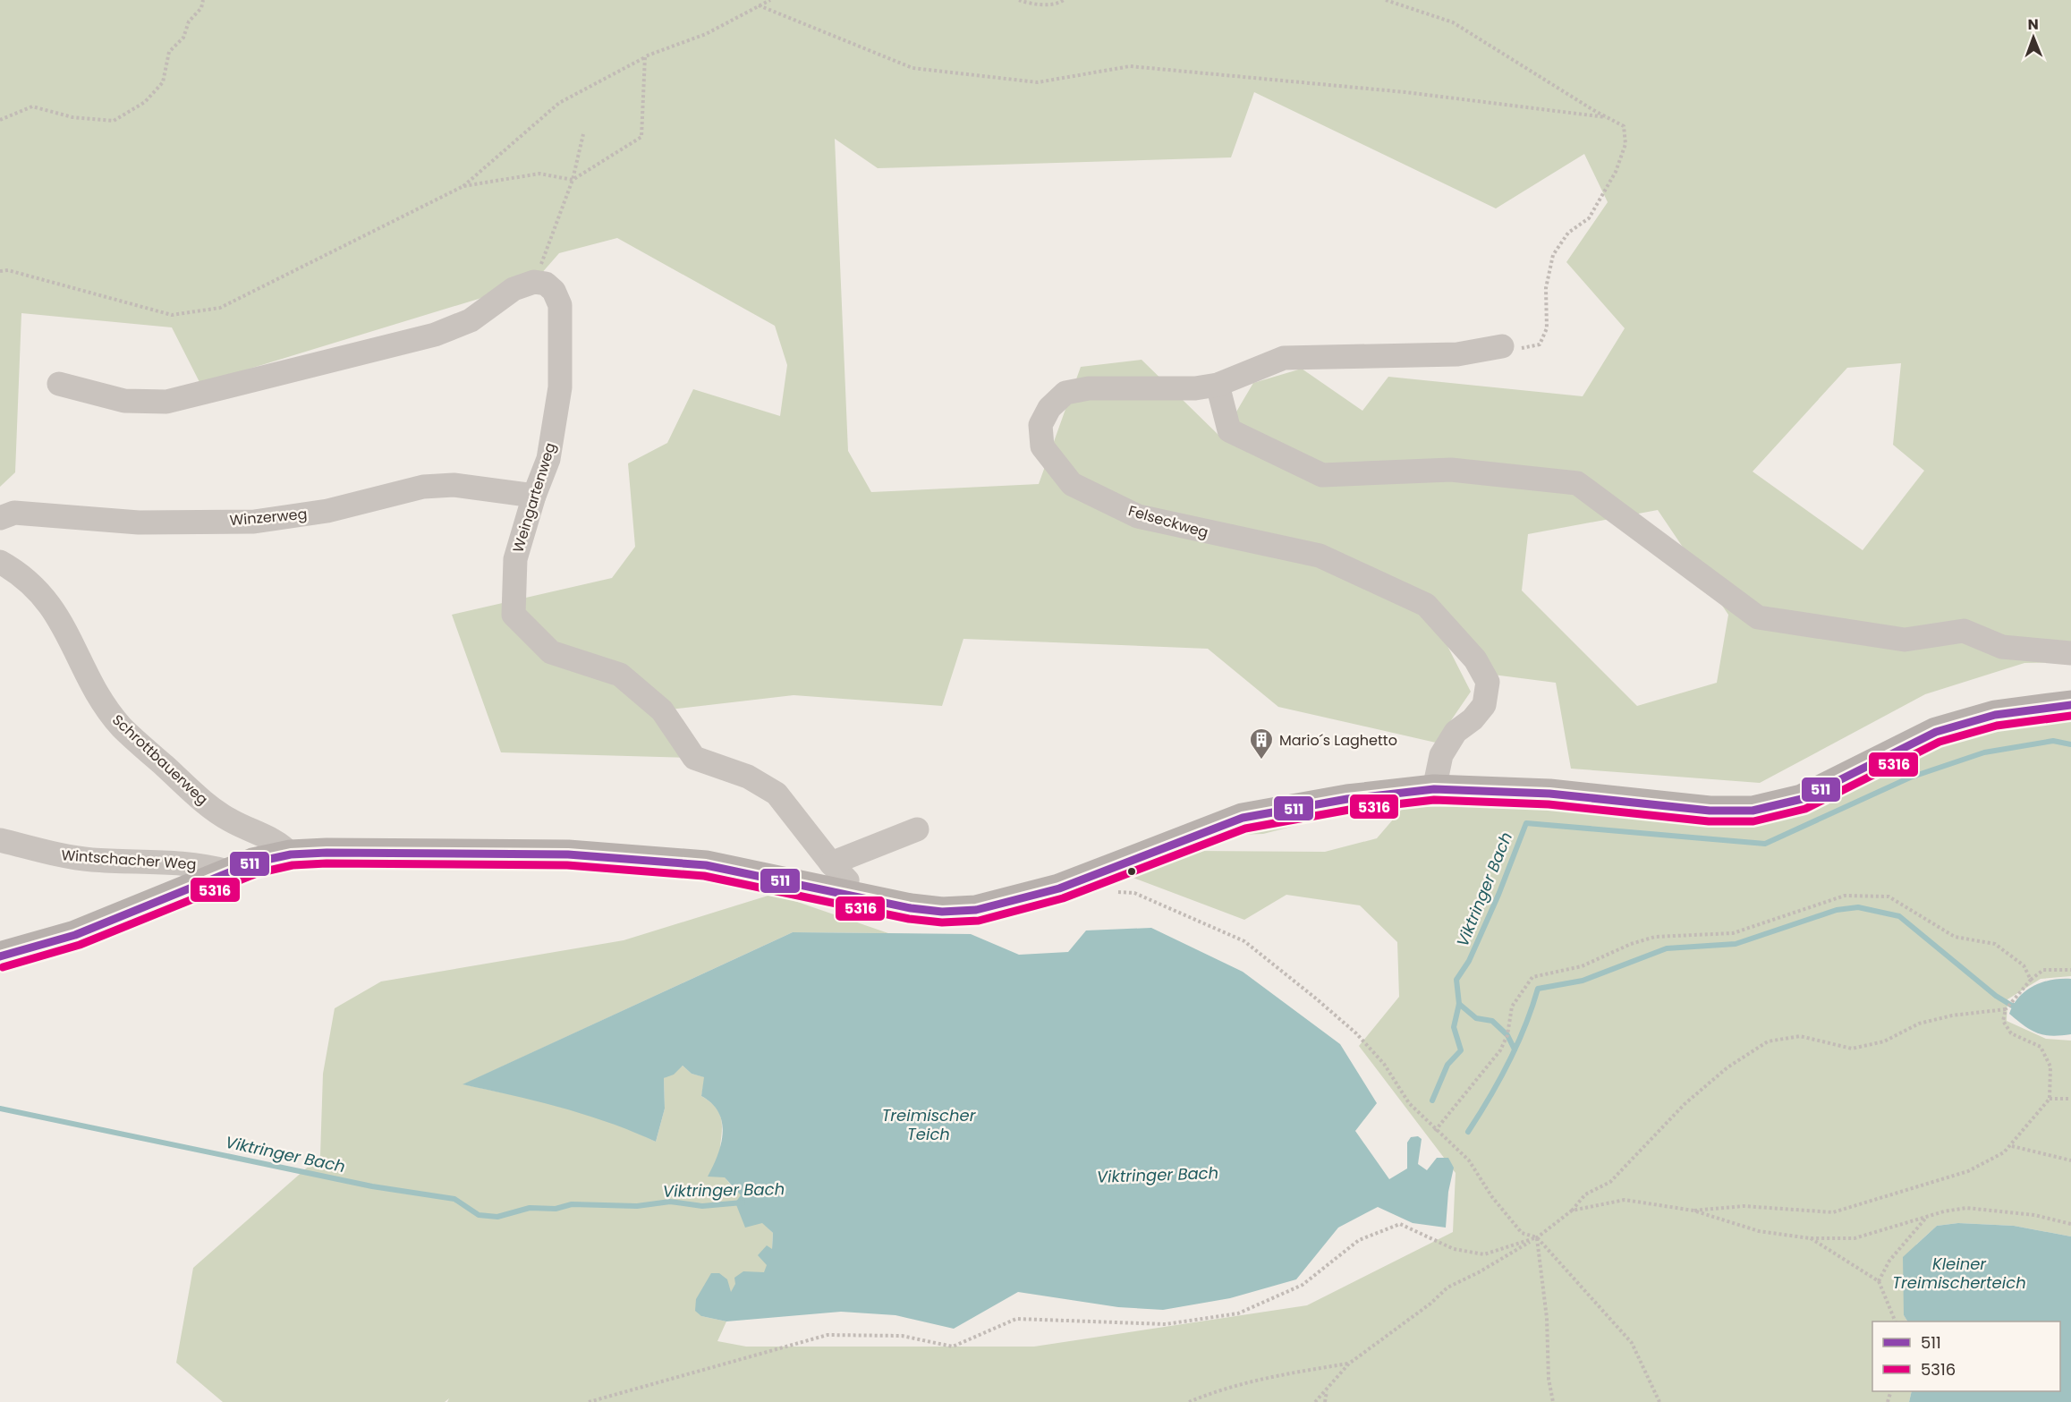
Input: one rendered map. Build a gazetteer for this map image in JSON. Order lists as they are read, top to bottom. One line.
{"streets":{"street":["Weingartenweg","Winzerweg","Felseckweg","Schrottbauerweg","Wintschacher Weg"]},"crossings":[["Weingartenweg","Winzerweg"]],"water":["Viktringer Bach","Treimischer Teich","Kleiner Treimischerteich"],"places":{"building":["Mario´s Laghetto"]},"lines":["transit line 511","transit line 5316"],"legend":["511","5316"],"north":"top"}
